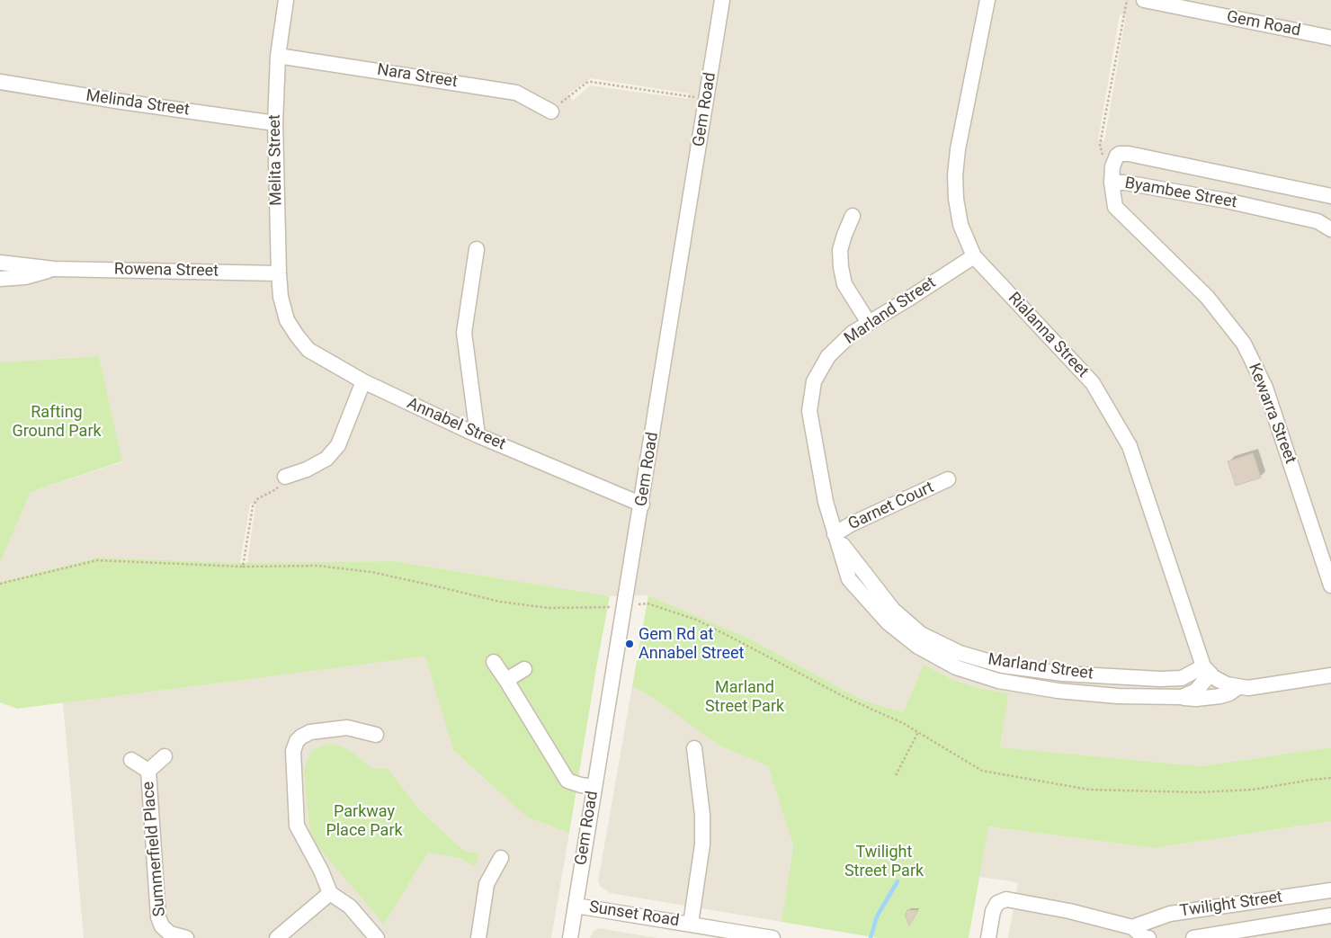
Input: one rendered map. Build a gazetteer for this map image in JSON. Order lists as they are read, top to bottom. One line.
{"streets":{"street":["Gem Road","Nara Street","Melinda Street","Melita Street","Byambee Street","Rowena Street","Marland Street","Rialanna Street","Kewarra Street","Annabel Street","Garnet Court","Summerfield Place","Twilight Street","Sunset Road"]},"crossings":[["Gem Road","Annabel Street"],["Gem Road","Sunset Road"],["Nara Street","Melita Street"],["Melinda Street","Melita Street"],["Melita Street","Rowena Street"],["Melita Street","Annabel Street"],["Byambee Street","Kewarra Street"],["Marland Street","Rialanna Street"],["Marland Street","Garnet Court"]],"parks":["Rafting Ground Park","Marland Street Park","Parkway Place Park","Twilight Street Park"],"places":["Gem Rd at Annabel Street"]}
